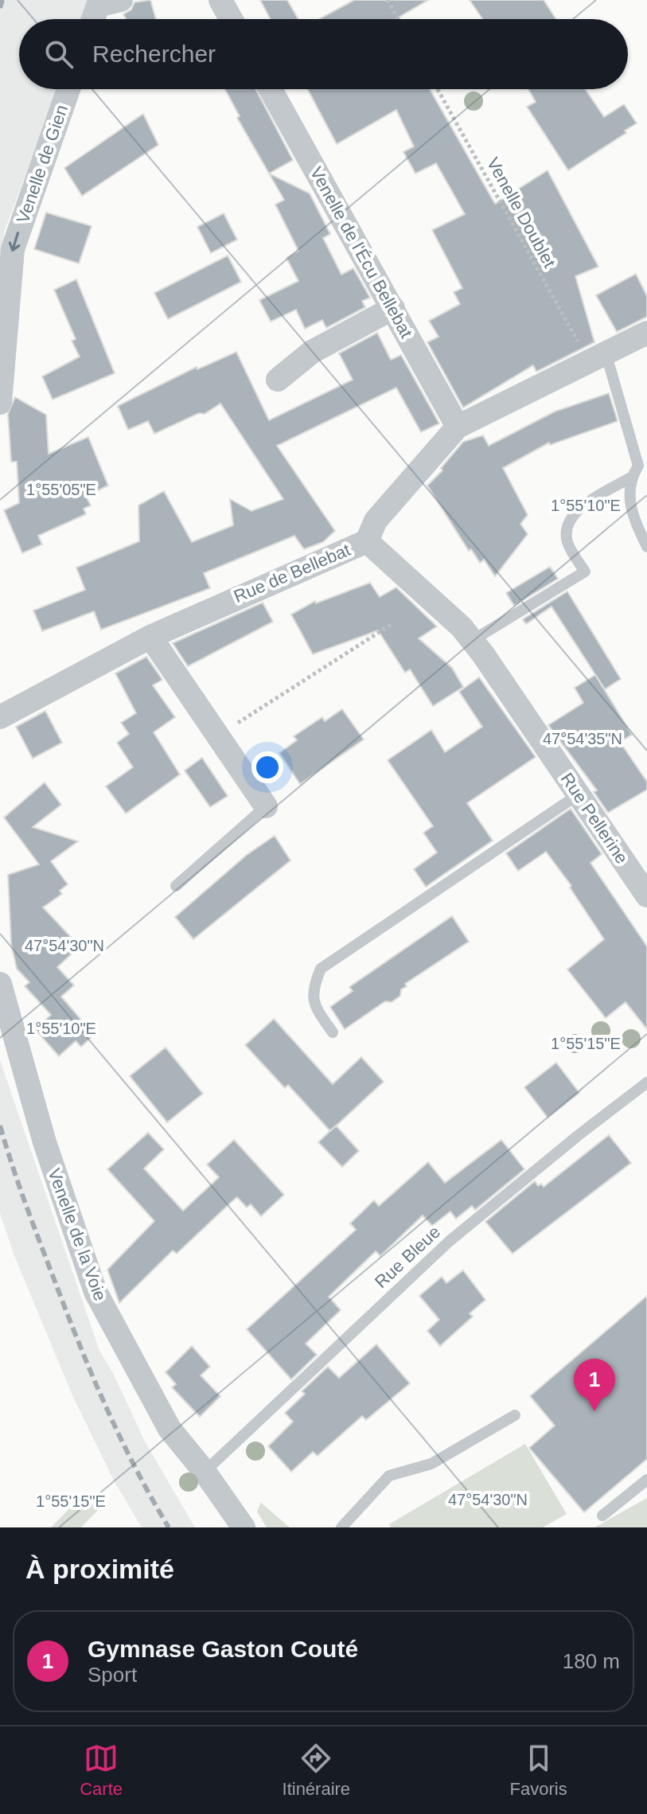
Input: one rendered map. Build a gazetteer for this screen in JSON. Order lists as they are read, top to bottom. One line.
{"streets":{"street":["Venelle de Gien","Venelle de l'Écu Bellebat","Rue de Bellebat","Rue Pellerine","Venelle de la Voie"],"lane":["Rue Bleue"],"path":["Venelle Doublet"]},"crossings":[["Venelle Doublet","Rue de Bellebat"],["Venelle de l'Écu Bellebat","Rue de Bellebat"],["Rue de Bellebat","Rue Pellerine"],["Venelle de la Voie","Rue Bleue"]],"one_way":["Venelle de Gien"],"page":{"search":"Rechercher","pins":"1","heading":"À proximité","list":[{"mark":"1","name":"Gymnase Gaston Couté","note":"Sport","value":"180 m"}],"nav":["Carte","Itinéraire","Favoris"]},"coordinates":["1°55'05\"E","1°55'10\"E","47°54'35\"N","47°54'30\"N","1°55'15\"E"]}
